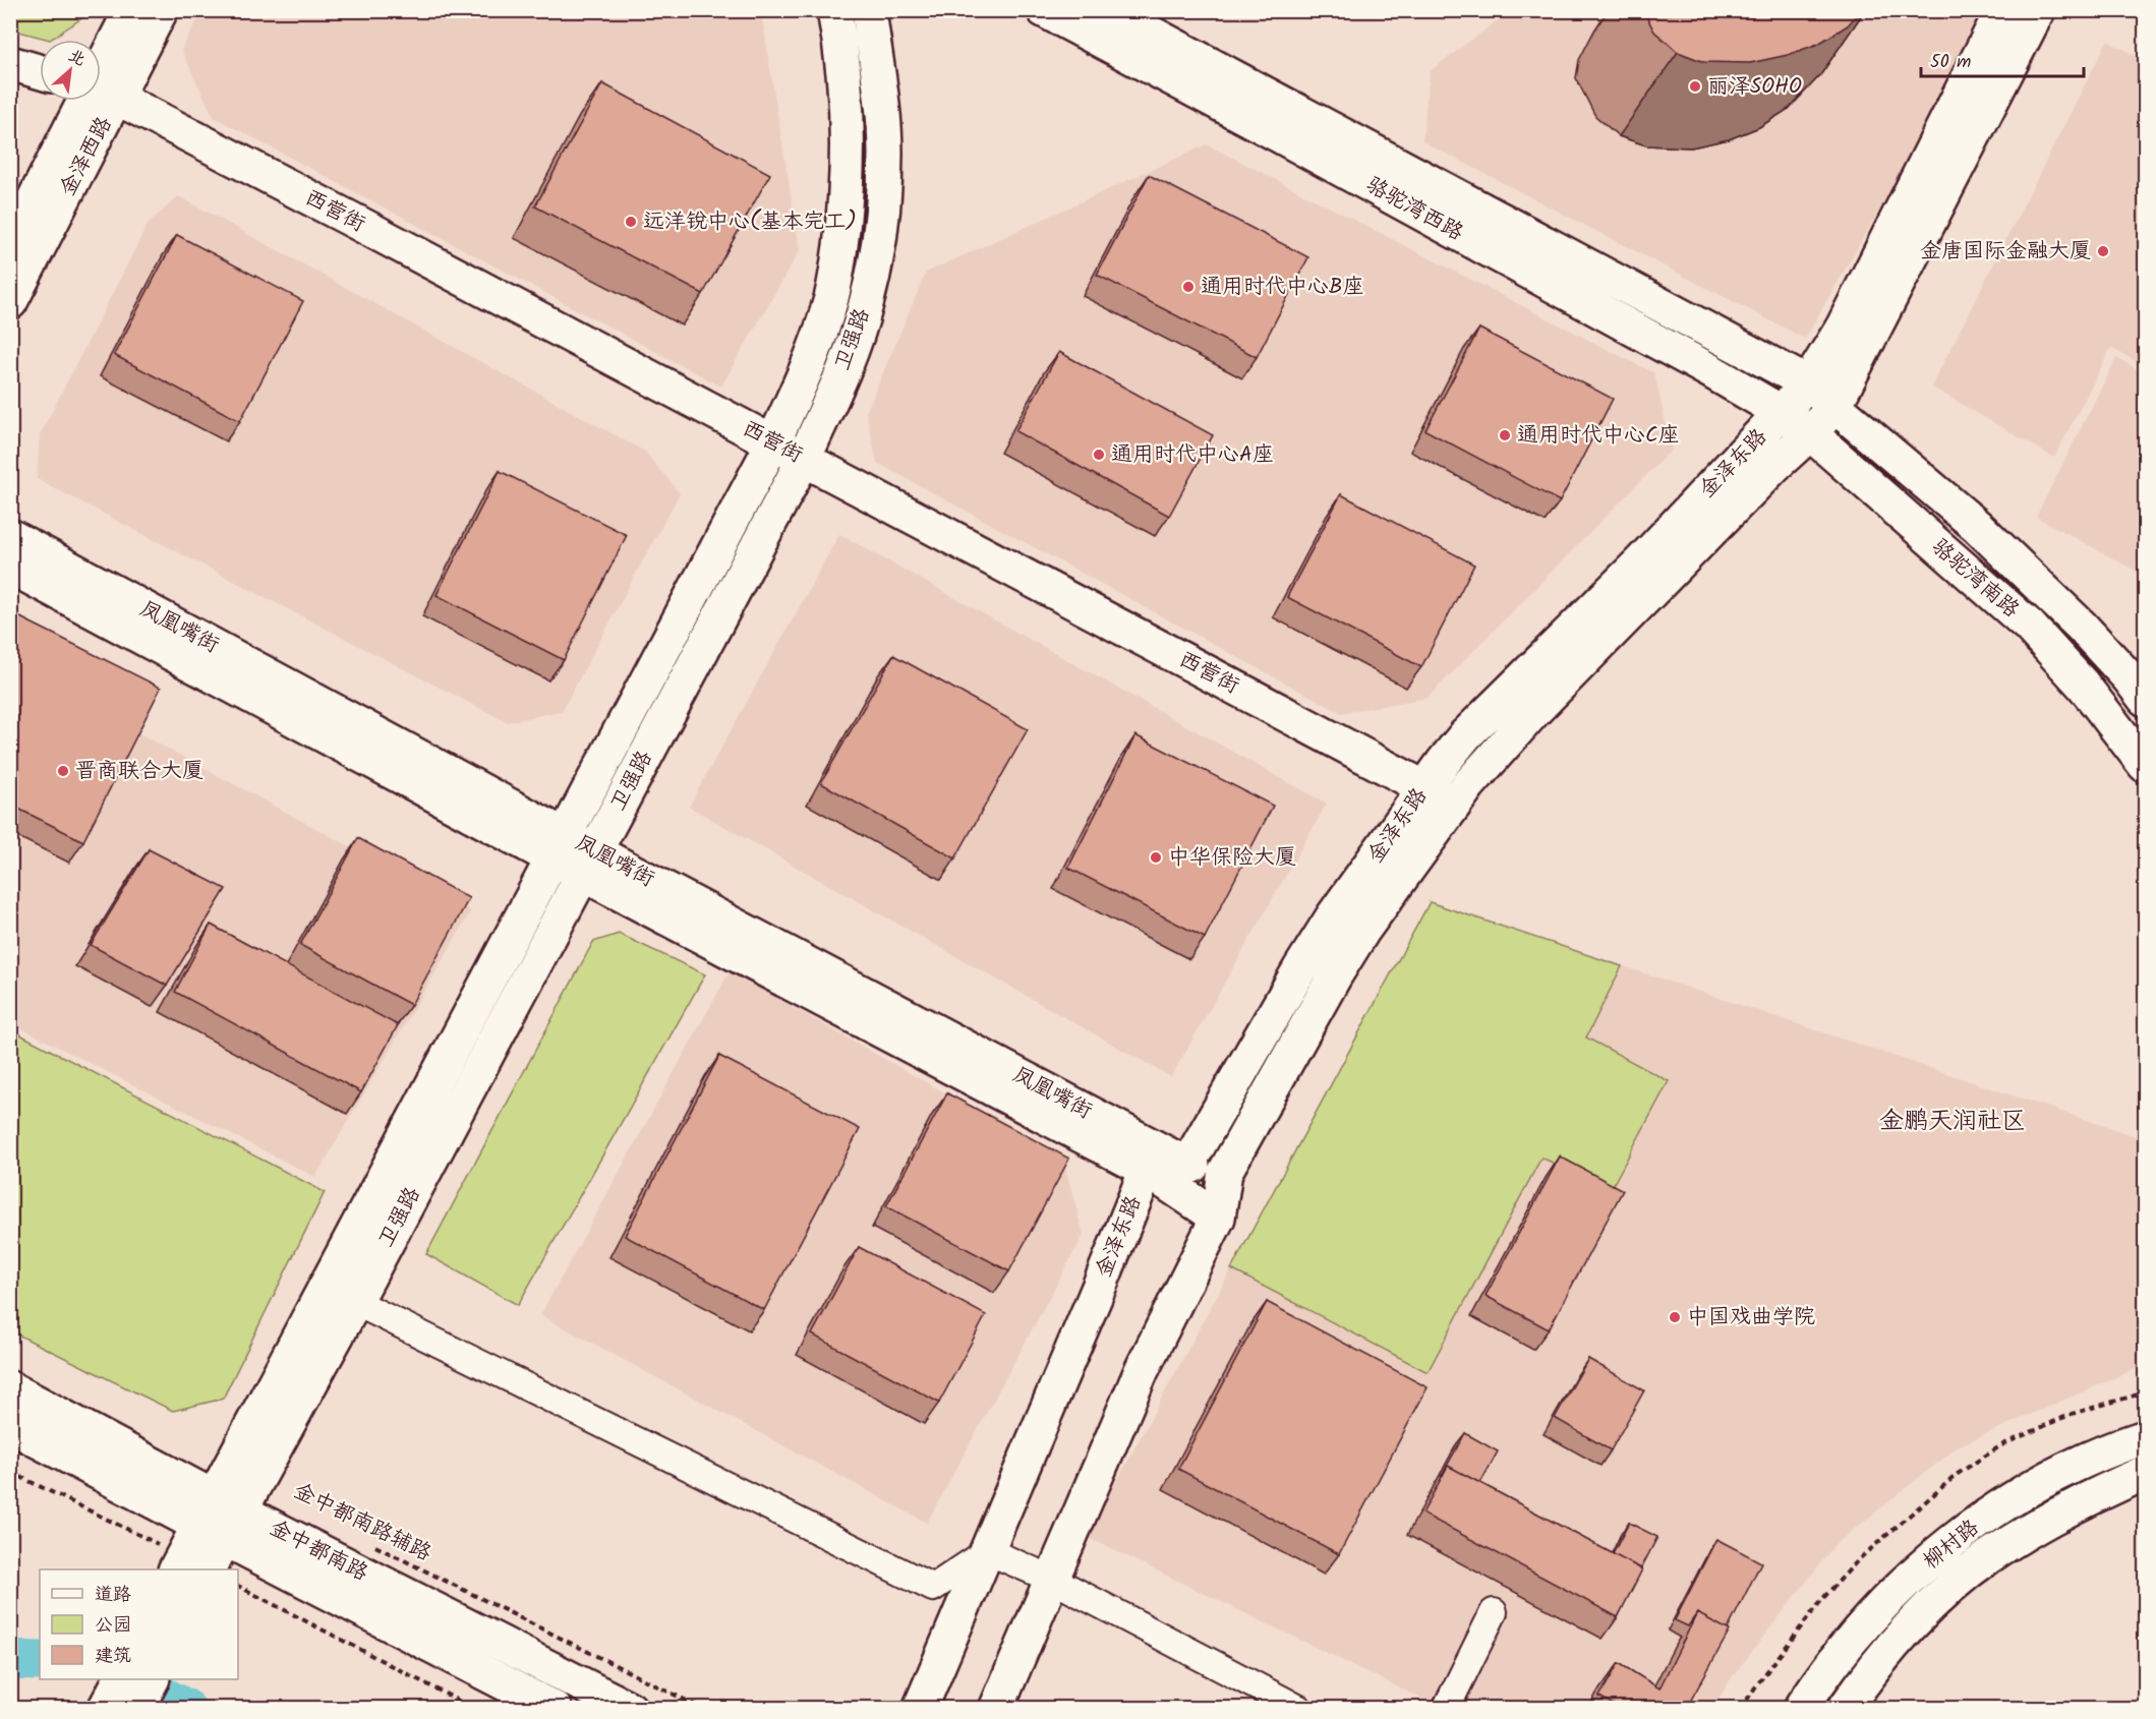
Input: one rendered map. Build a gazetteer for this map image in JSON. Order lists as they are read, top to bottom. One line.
{"streets":{"street":["金泽西路","骆驼湾西路","西营街","卫强路","金泽东路","骆驼湾南路","凤凰嘴街","柳村路","金中都南路"],"path":["金中都南路辅路"]},"crossings":[["骆驼湾西路","金泽东路"],["骆驼湾西路","骆驼湾南路"],["西营街","卫强路"],["西营街","金泽东路"],["卫强路","凤凰嘴街"],["卫强路","金中都南路"],["金泽东路","骆驼湾南路"],["金泽东路","凤凰嘴街"]],"districts":["金鹏天润社区"],"places":["丽泽SOHO","远洋锐中心(基本完工)","金唐国际金融大厦","通用时代中心B座","通用时代中心C座","通用时代中心A座","晋商联合大厦","中华保险大厦","中国戏曲学院"],"legend":["道路","公园","建筑"],"scale_bar":"50 m","north":"top right"}
